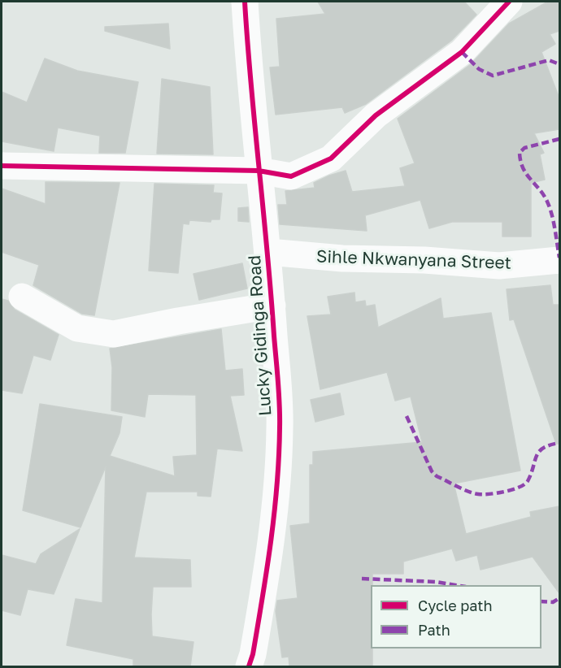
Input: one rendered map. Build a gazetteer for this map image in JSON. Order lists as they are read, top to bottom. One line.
{"streets":{"street":["Sihle Nkwanyana Street","Lucky Gidinga Road"]},"crossings":[["Sihle Nkwanyana Street","Lucky Gidinga Road"]],"legend":["Cycle path","Path"]}
